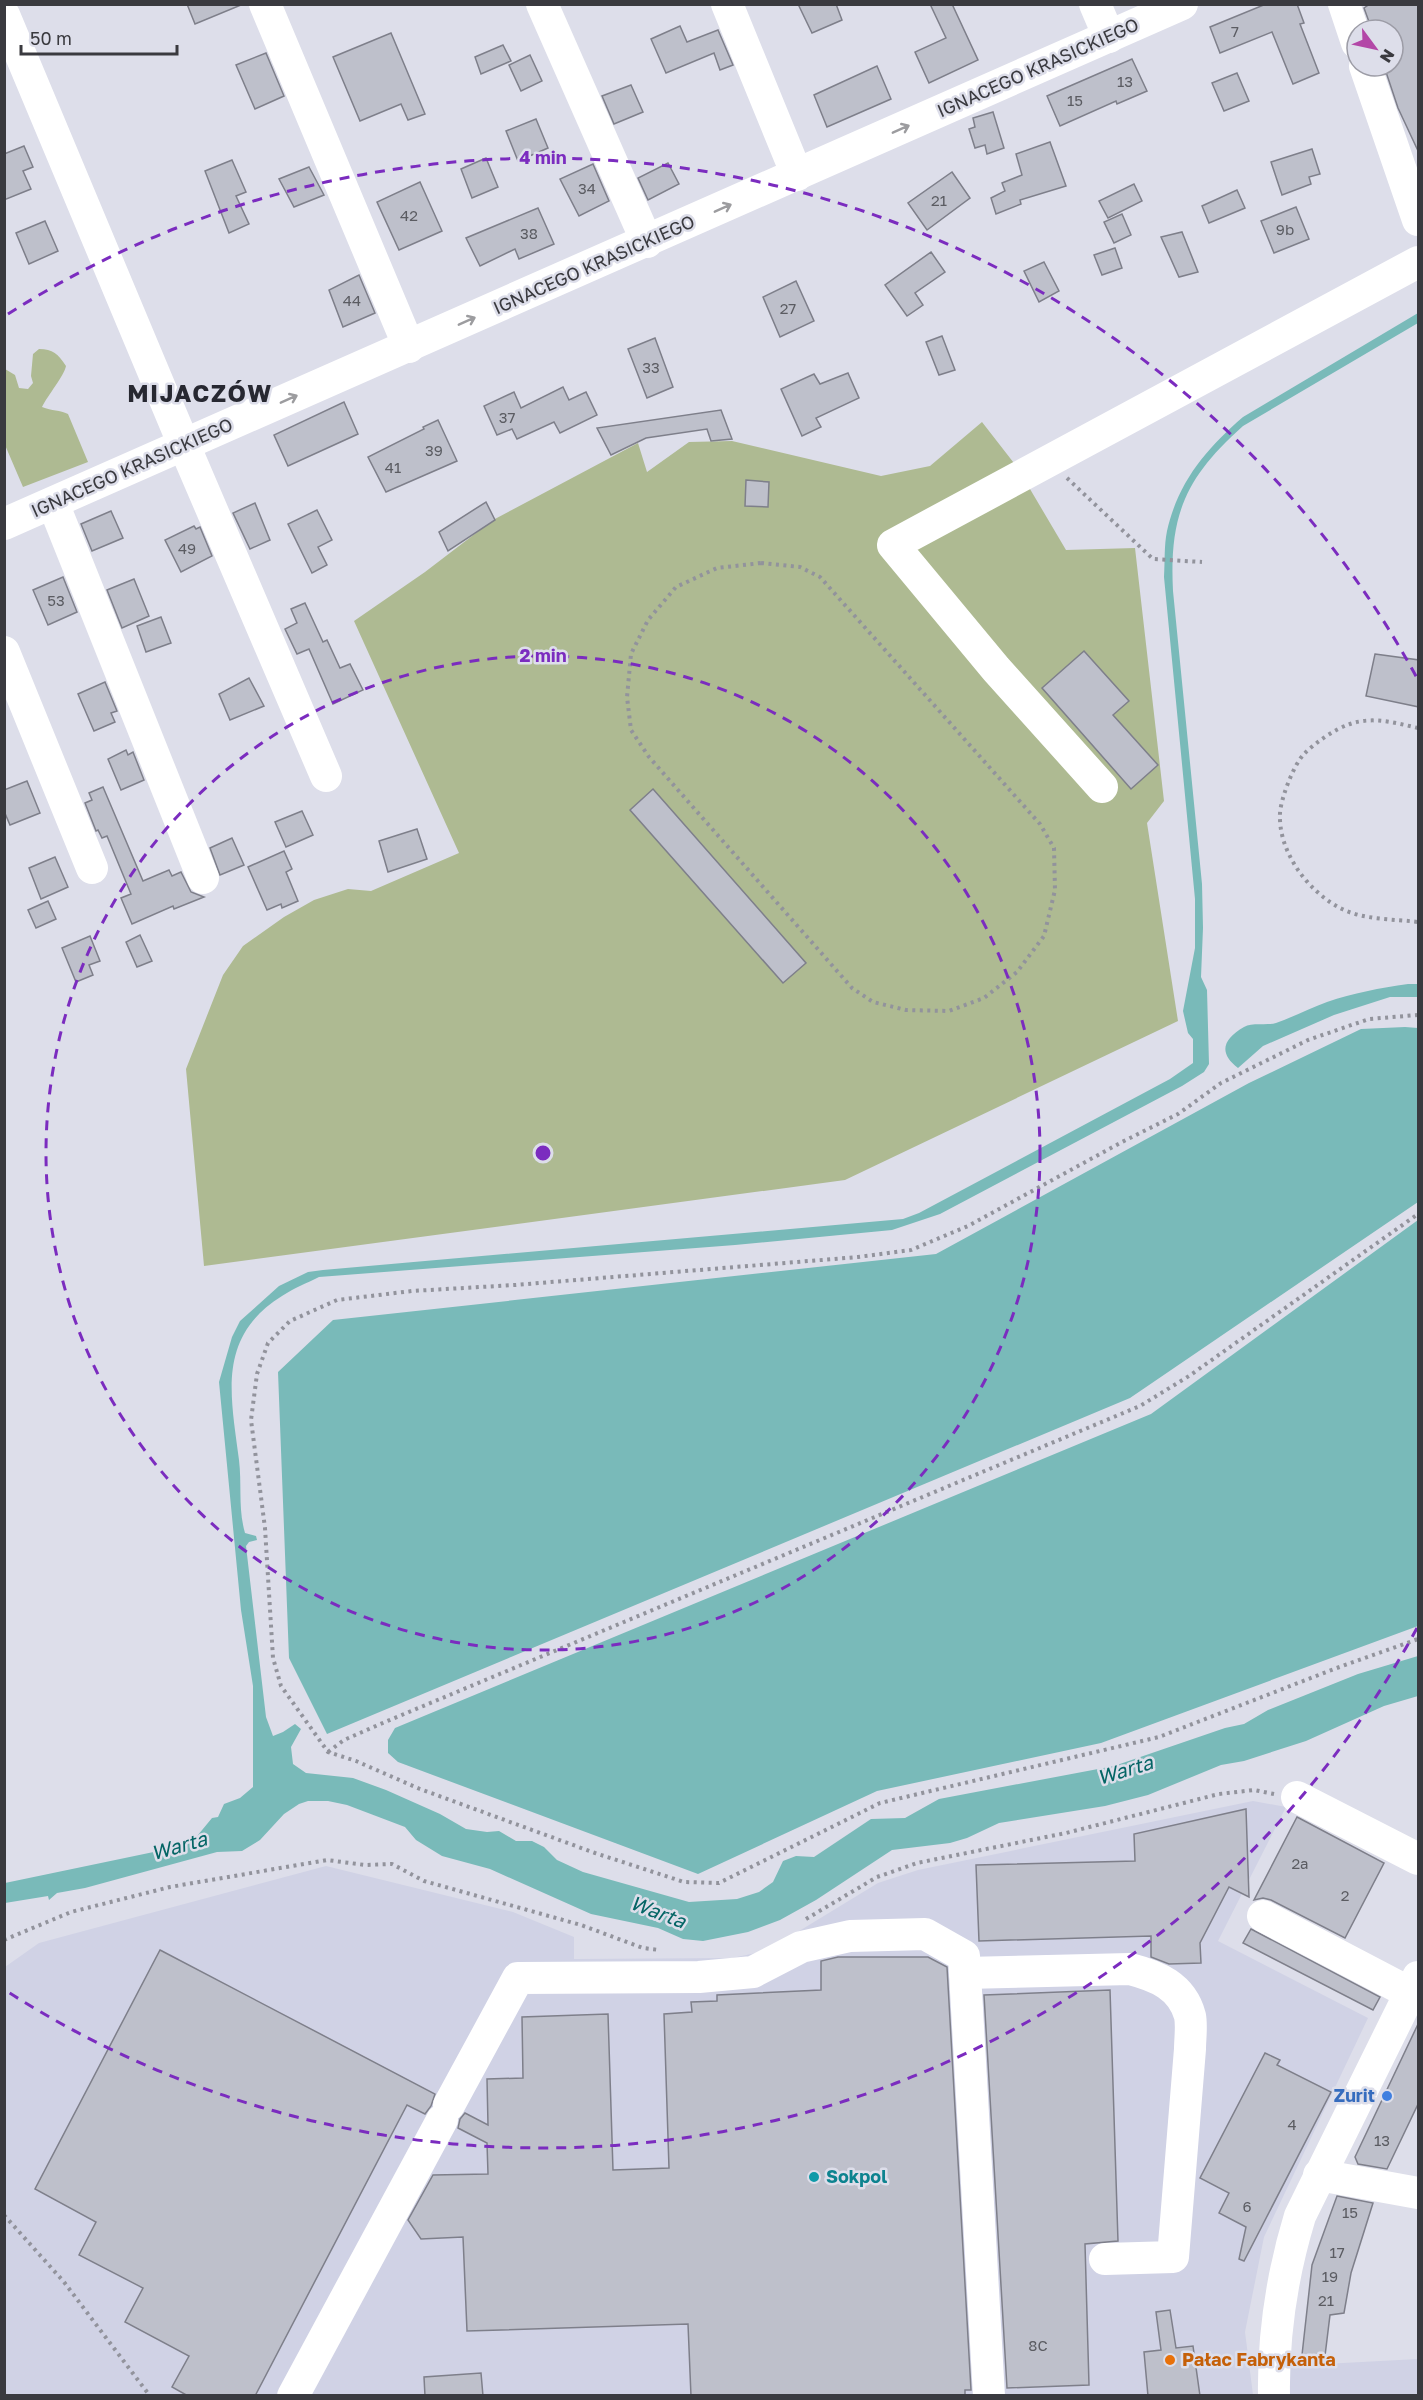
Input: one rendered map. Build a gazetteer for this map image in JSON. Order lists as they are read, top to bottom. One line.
{"streets":{"street":["IGNACEGO KRASICKIEGO"]},"one_way":["IGNACEGO KRASICKIEGO"],"districts":["MIJACZÓW"],"water":["Warta"],"places":["Zurit","Sokpol","Pałac Fabrykanta"],"house_numbers":["7","13","15","34","21","42","9b","38","44","27","33","37","39","41","49","53","2a","2","4","13","6","15","17","19","21","8C"],"scale_bar":"50 m","north":"bottom right","rings":["4 min","2 min"]}
